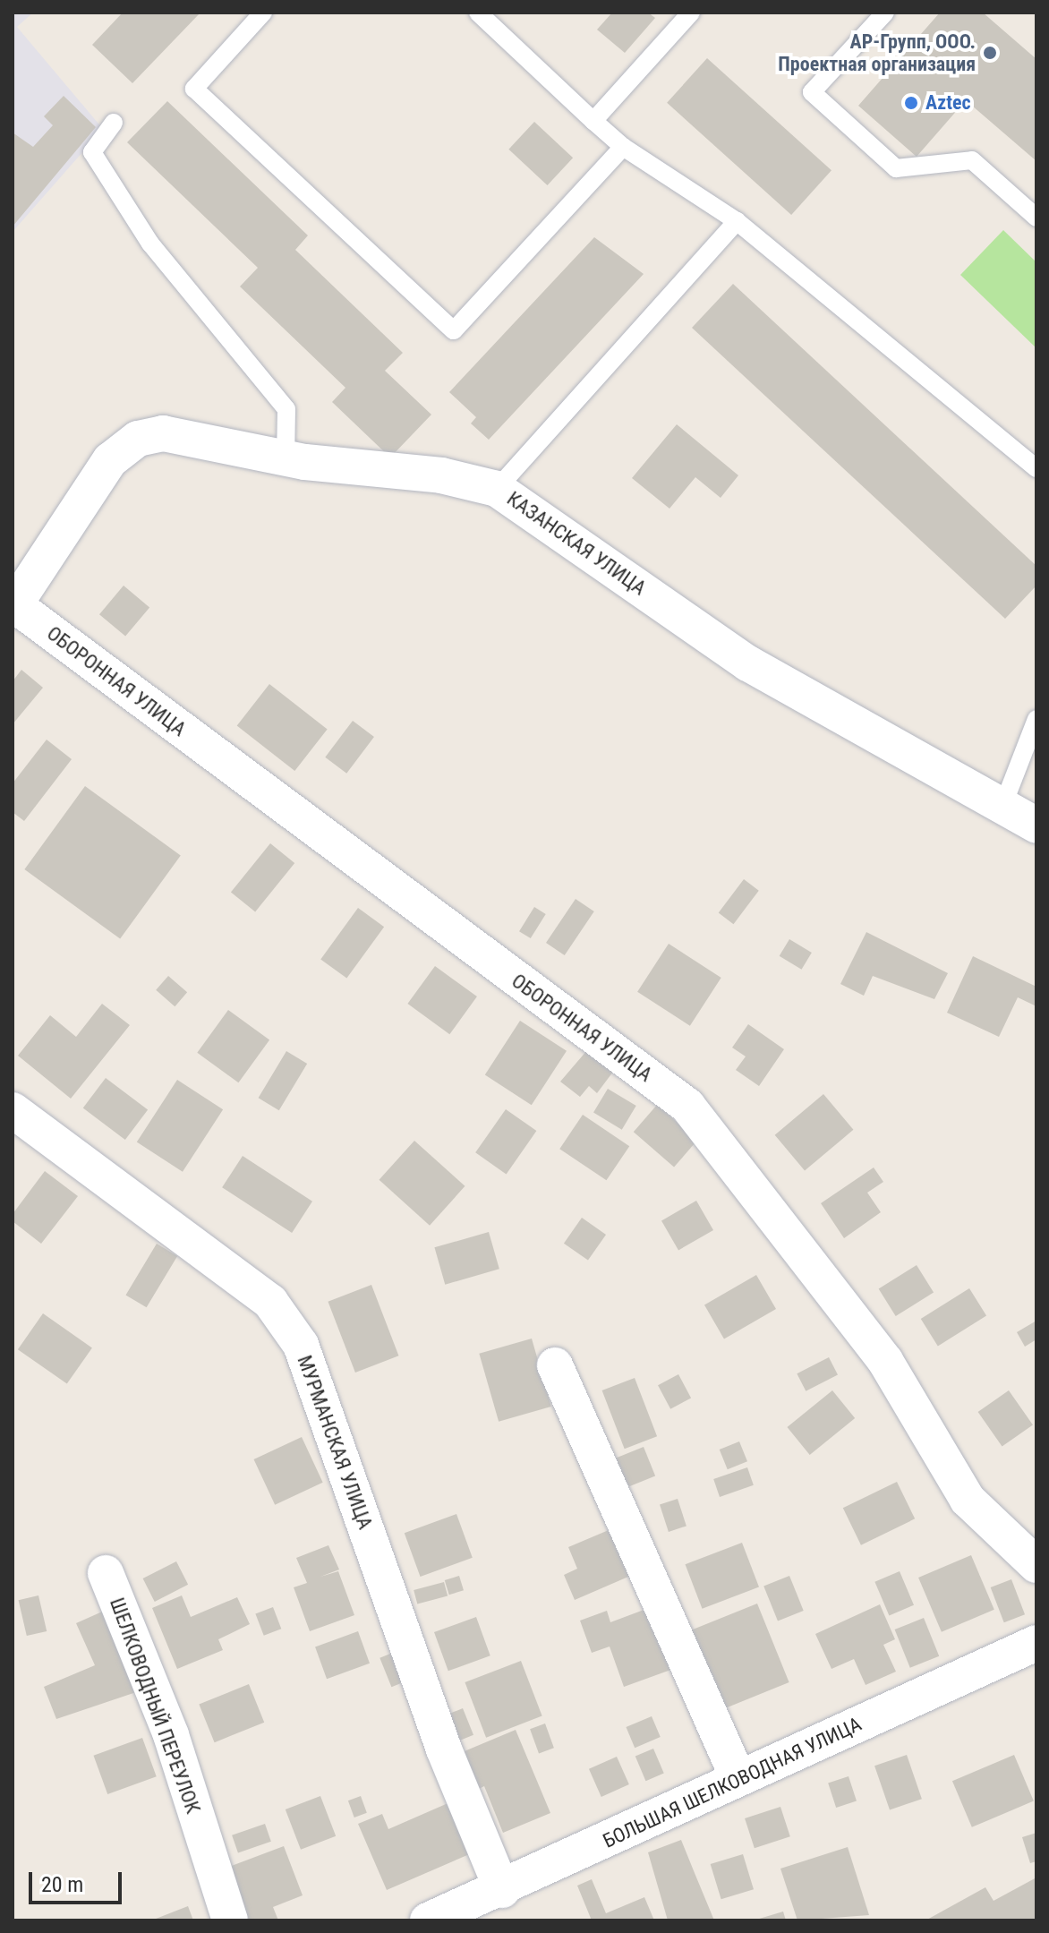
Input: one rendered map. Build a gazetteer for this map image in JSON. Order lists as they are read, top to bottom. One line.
{"streets":{"street":["КАЗАНСКАЯ УЛИЦА","ОБОРОННАЯ УЛИЦА","МУРМАНСКАЯ УЛИЦА","ШЕЛКОВОДНЫЙ ПЕРЕУЛОК","БОЛЬШАЯ ШЕЛКОВОДНАЯ УЛИЦА"]},"crossings":[["КАЗАНСКАЯ УЛИЦА","ОБОРОННАЯ УЛИЦА"],["МУРМАНСКАЯ УЛИЦА","БОЛЬШАЯ ШЕЛКОВОДНАЯ УЛИЦА"]],"places":["АР-Групп, ООО. Проектная организация","Aztec"],"scale_bar":"20 m"}
